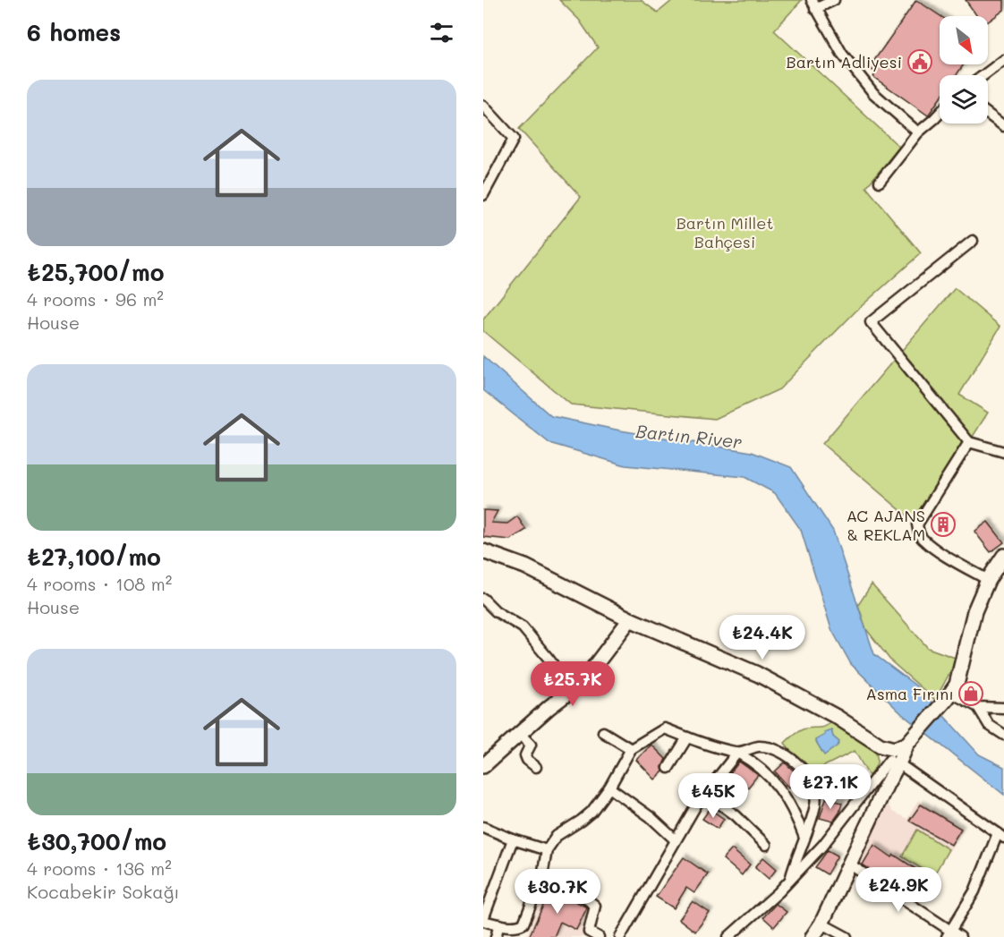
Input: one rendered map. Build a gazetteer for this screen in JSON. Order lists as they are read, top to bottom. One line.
{"water":["Bartın River"],"parks":["Bartın Millet Bahçesi"],"places":{"public building":["Bartın Adliyesi"],"building":["AC AJANS & REKLAM"],"shop":["Asma Fırını"]},"north":"bottom right","page":{"heading":"6 homes","list":[{"name":"₺25,700/mo","note":"4 rooms · 96 m² · House"},{"name":"₺27,100/mo","note":"4 rooms · 108 m² · House"},{"name":"₺30,700/mo","note":"4 rooms · 136 m² · Kocabekir Sokağı"}],"price":["₺24.4K","₺25.7K","₺27.1K","₺45K","₺24.9K","₺30.7K"]}}
